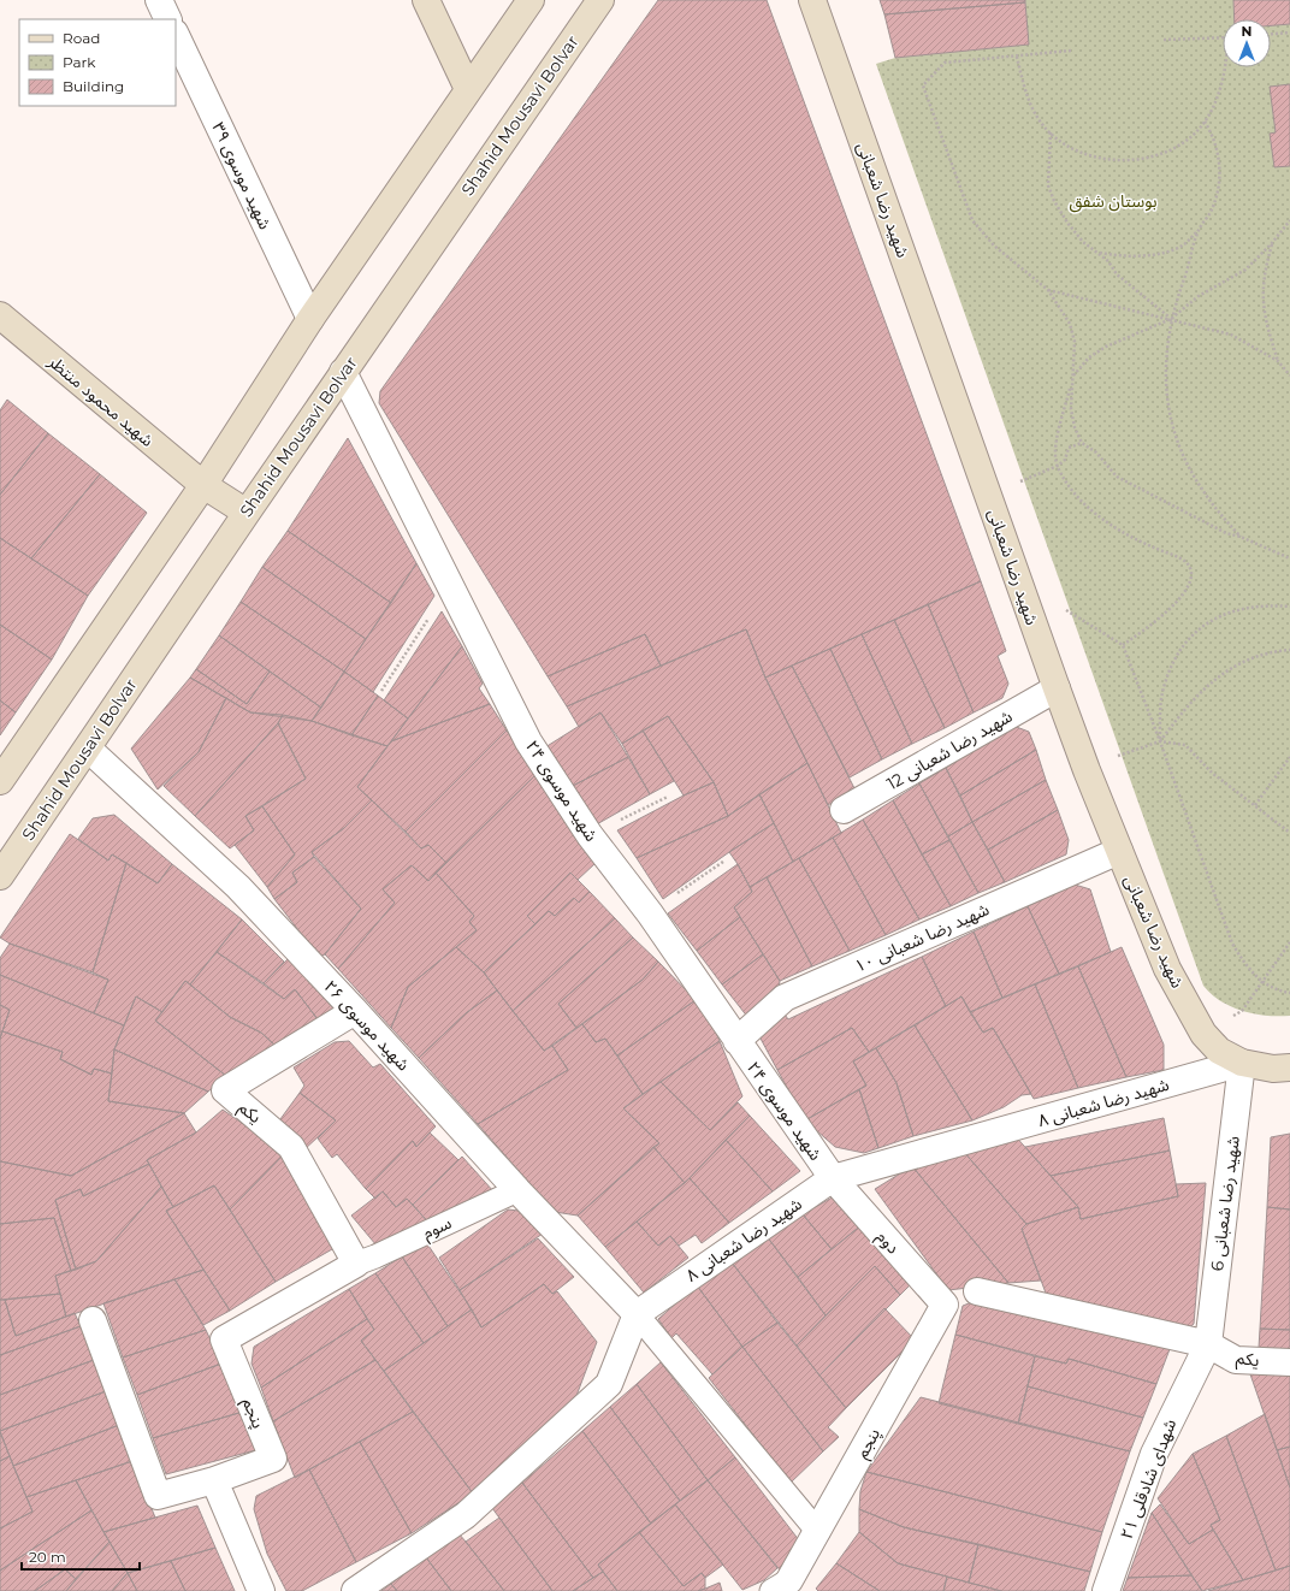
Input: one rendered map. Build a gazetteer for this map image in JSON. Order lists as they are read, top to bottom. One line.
{"streets":{"main road":["Shahid Mousavi Bolvar","شهید رضا شعبانی","شهید محمود منتظر"],"street":["شهید موسوی ۳۹","شهید رضا شعبانی 12","شهید موسوی ۲۴","شهید رضا شعبانی ۱۰","شهید موسوی ۲۶","شهید رضا شعبانی ۸","یکم","شهید رضا شعبانی 6","دوم","پنجم","شهدای شادقلی ۲۱"],"lane":["سوم"]},"crossings":[["Shahid Mousavi Bolvar","شهید محمود منتظر"],["Shahid Mousavi Bolvar","شهید موسوی ۲۴"],["Shahid Mousavi Bolvar","شهید موسوی ۲۶"],["شهید رضا شعبانی","شهید رضا شعبانی 12"],["شهید رضا شعبانی","شهید رضا شعبانی ۱۰"],["شهید رضا شعبانی","شهید رضا شعبانی ۸"],["شهید رضا شعبانی","شهید رضا شعبانی 6"],["شهید موسوی ۲۴","شهید رضا شعبانی ۱۰"],["شهید موسوی ۲۴","شهید رضا شعبانی ۸"],["شهید موسوی ۲۴","دوم"],["شهید موسوی ۲۶","شهید رضا شعبانی ۸"],["شهید موسوی ۲۶","یکم"],["شهید موسوی ۲۶","سوم"],["شهید رضا شعبانی ۸","شهید رضا شعبانی 6"],["شهید رضا شعبانی ۸","دوم"],["یکم","شهید رضا شعبانی 6"],["یکم","سوم"],["یکم","پنجم"],["یکم","شهدای شادقلی ۲۱"],["شهید رضا شعبانی 6","شهدای شادقلی ۲۱"],["سوم","پنجم"],["دوم","پنجم"]],"parks":["بوستان شفق"],"legend":["Road","Park","Building"],"scale_bar":"20 m","north":"top"}
